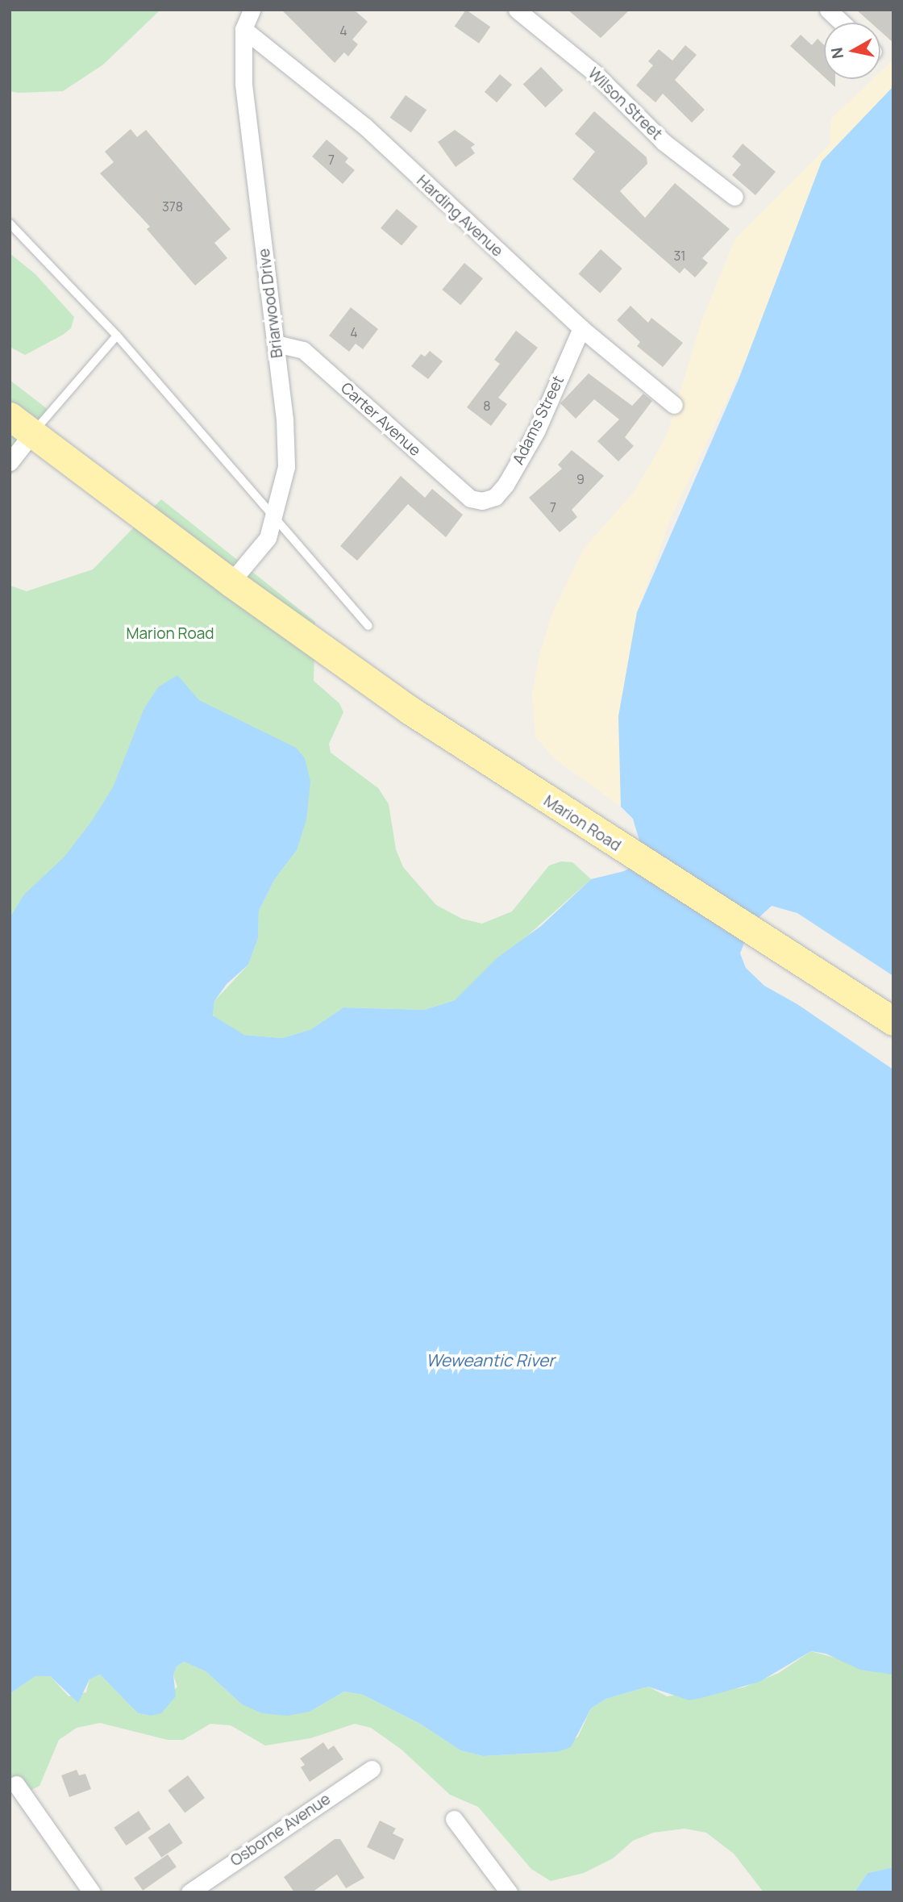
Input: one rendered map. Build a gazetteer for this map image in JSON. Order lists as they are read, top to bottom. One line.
{"streets":{"main road":["Marion Road"],"street":["Wilson Street","Harding Avenue","Briarwood Drive","Carter Avenue","Adams Street","Osborne Avenue"]},"crossings":[["Harding Avenue","Briarwood Drive"],["Harding Avenue","Adams Street"],["Briarwood Drive","Carter Avenue"],["Briarwood Drive","Marion Road"],["Carter Avenue","Adams Street"]],"water":["Weweantic River"],"parks":["Marion Road"],"house_numbers":["4","7","378","31","4","8","9","7"],"north":"left"}
